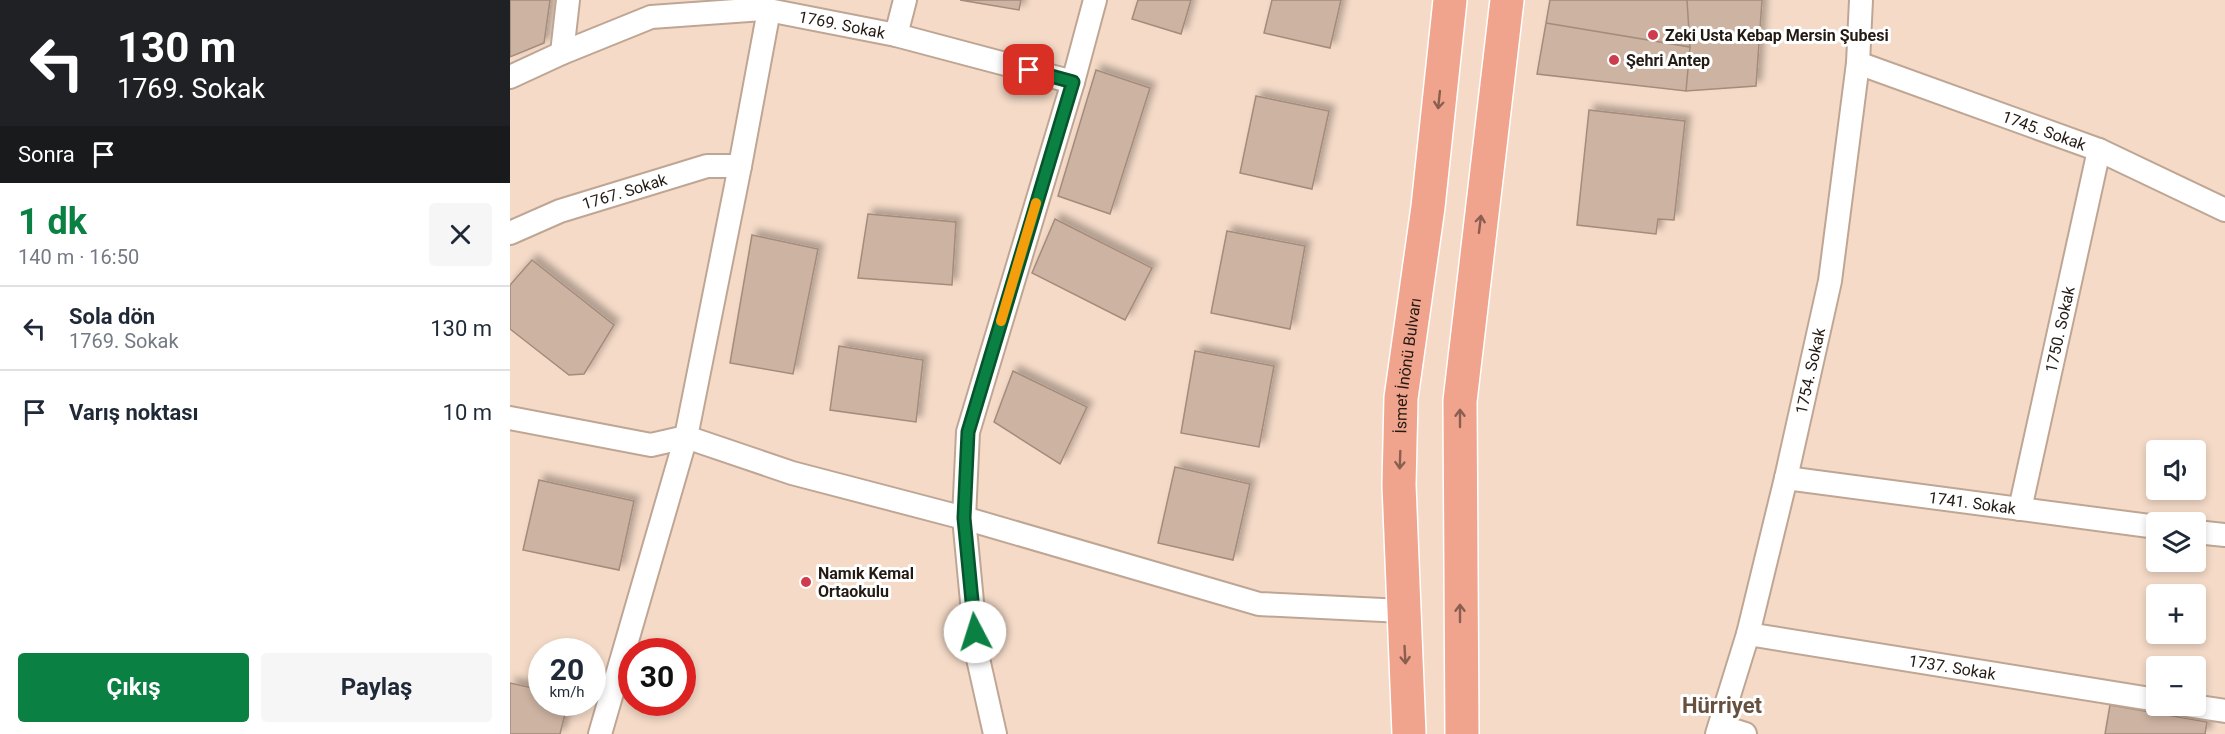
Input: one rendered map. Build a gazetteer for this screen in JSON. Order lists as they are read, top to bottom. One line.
{"streets":{"main road":["İsmet İnönü Bulvarı"],"street":["1769. Sokak","1745. Sokak","1767. Sokak","1750. Sokak","1754. Sokak","1741. Sokak","1737. Sokak"]},"crossings":[["1745. Sokak","1750. Sokak"],["1745. Sokak","1754. Sokak"],["1750. Sokak","1741. Sokak"],["1754. Sokak","1741. Sokak"],["1754. Sokak","1737. Sokak"]],"districts":["Hürriyet"],"places":["Zeki Usta Kebap Mersin Şubesi","Şehri Antep","Namık Kemal Ortaokulu"],"page":{"turn":["130 m","1769. Sokak"],"then":"Sonra","heading":["1 dk","140 m · 16:50"],"list":[{"name":"Sola dön","note":"1769. Sokak","value":"130 m"},{"name":"Varış noktası","value":"10 m"}],"map_buttons":["+","−"],"speed":"20 km/h","limit":"30","buttons":["Çıkış","Paylaş"]}}
